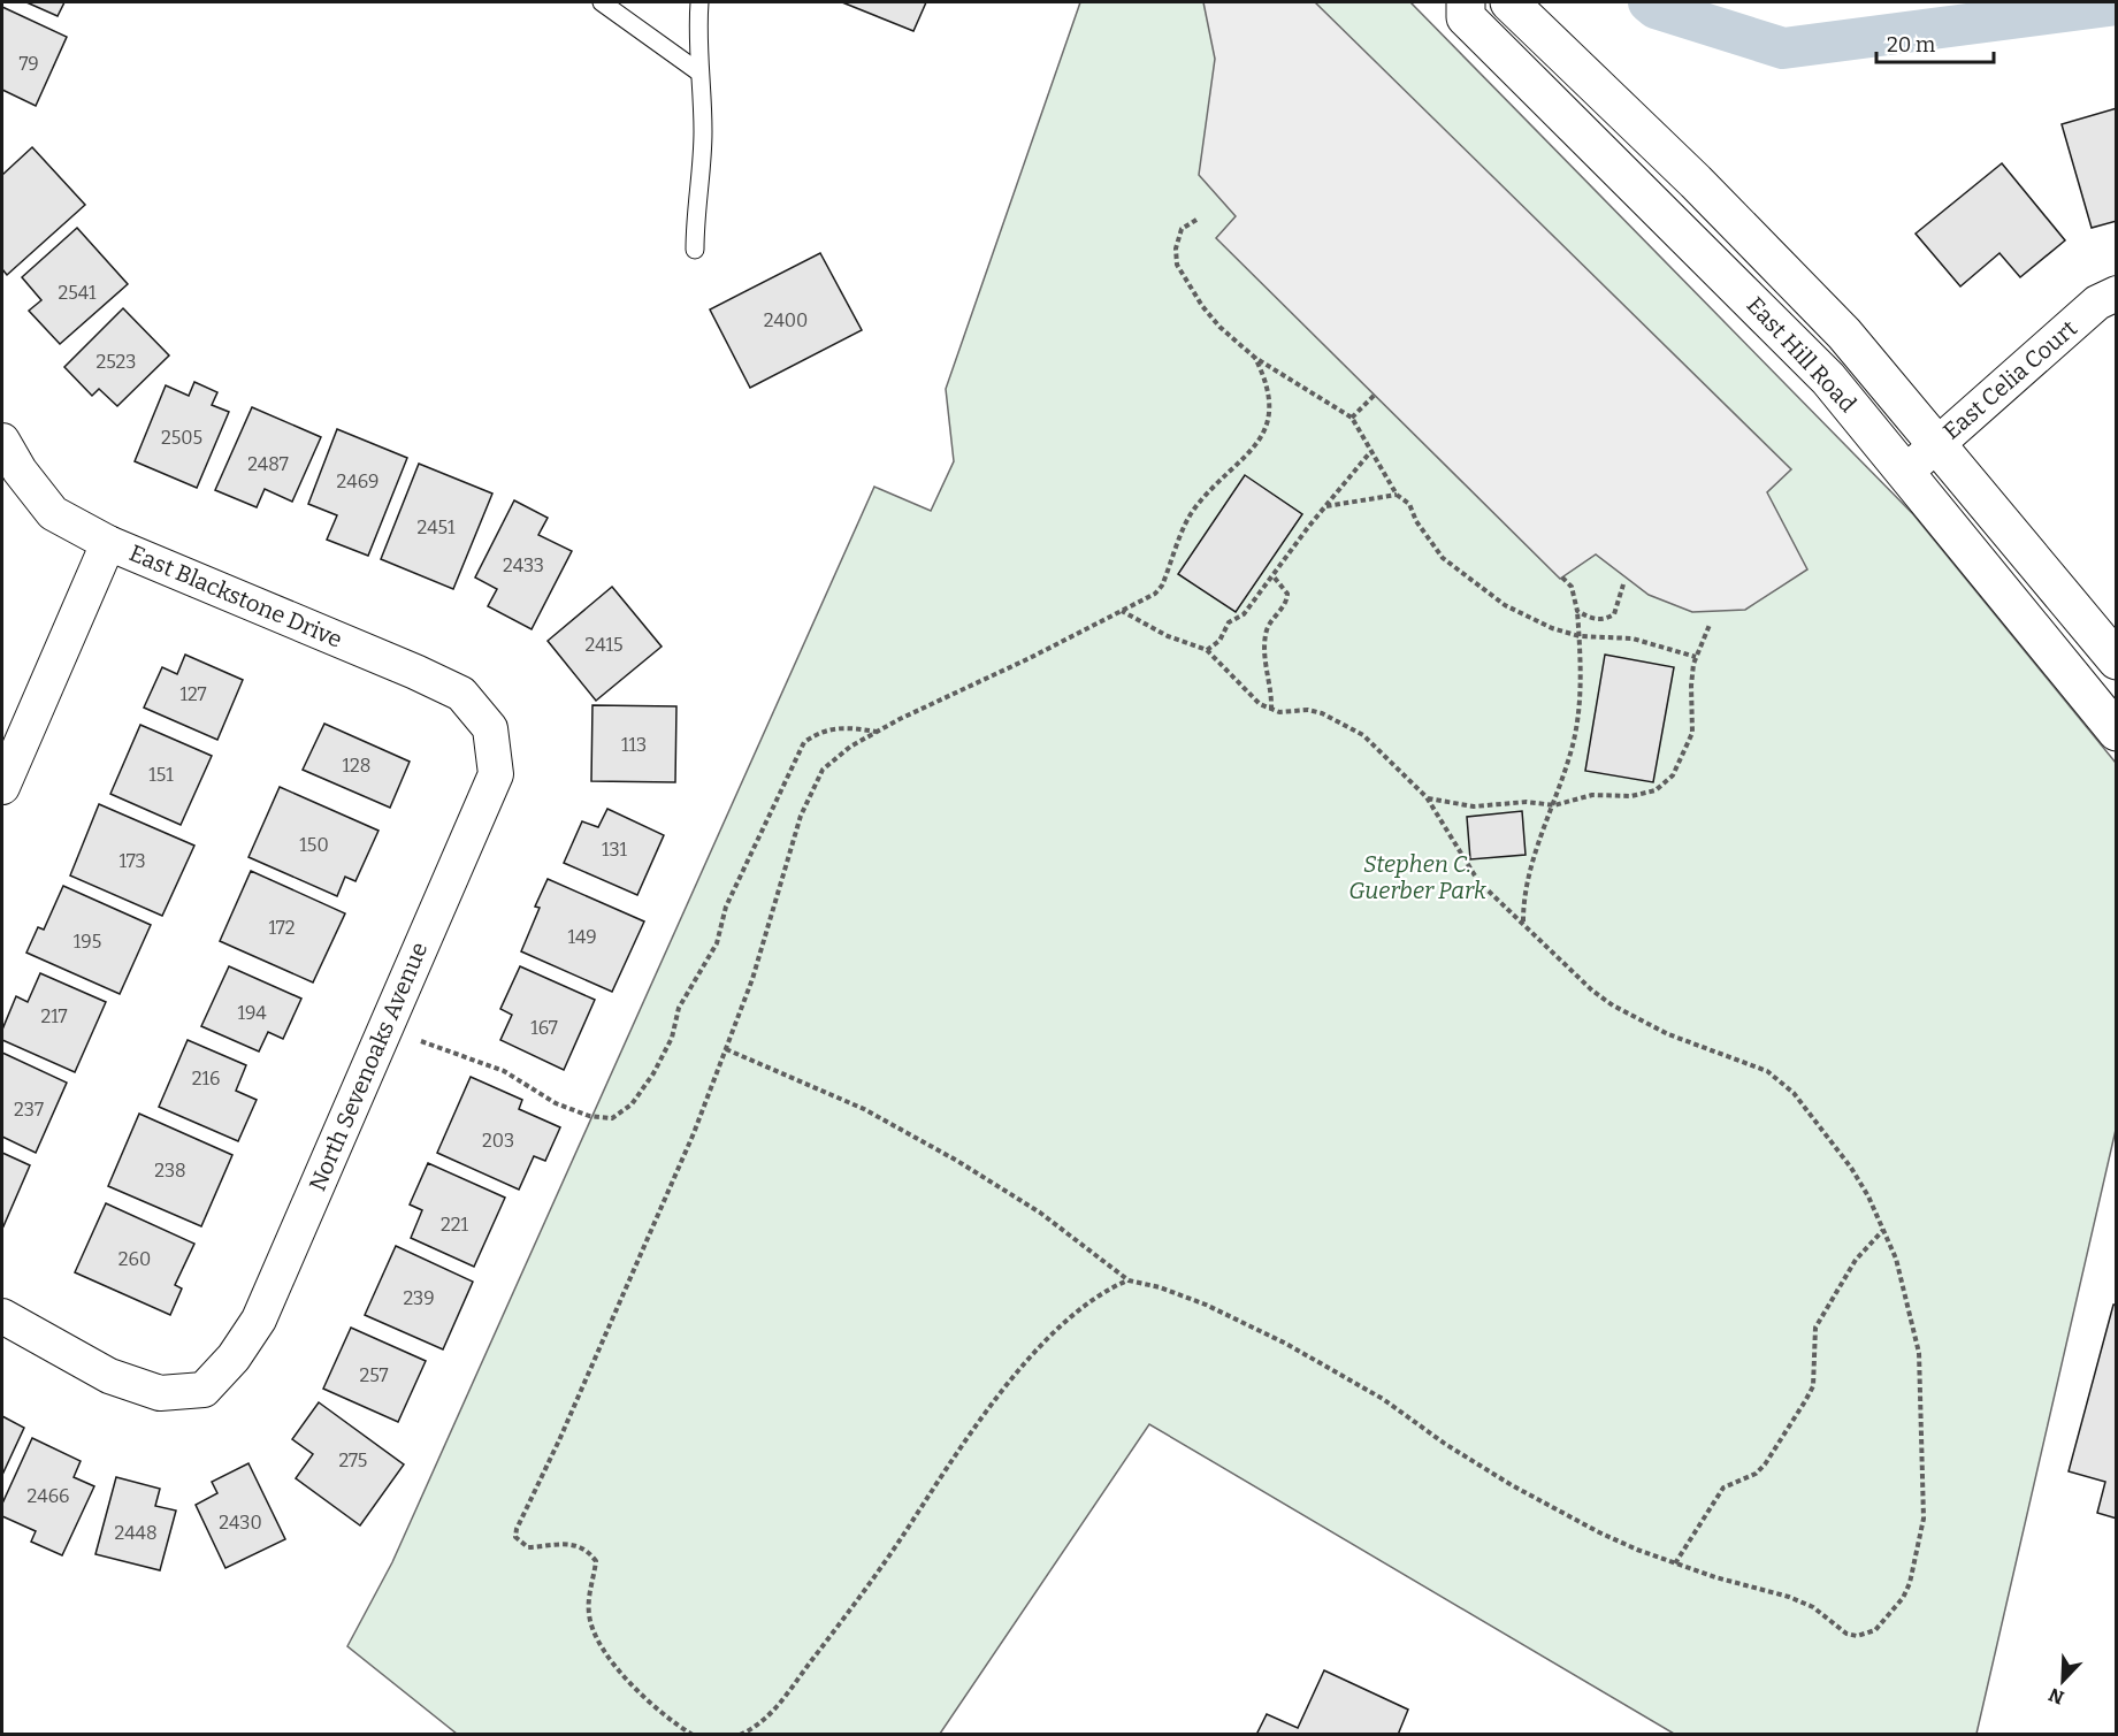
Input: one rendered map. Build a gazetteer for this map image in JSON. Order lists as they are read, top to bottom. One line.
{"streets":{"street":["East Hill Road","East Celia Court","East Blackstone Drive","North Sevenoaks Avenue"]},"crossings":[["East Hill Road","East Celia Court"],["East Blackstone Drive","North Sevenoaks Avenue"]],"parks":["Stephen C. Guerber Park"],"house_numbers":["79","2541","2400","2523","2505","2487","2469","2451","2433","2415","127","113","128","151","150","131","173","172","149","195","194","217","167","216","237","203","238","221","260","239","257","275","2466","2430","2448"],"scale_bar":"20 m","north":"bottom left"}
